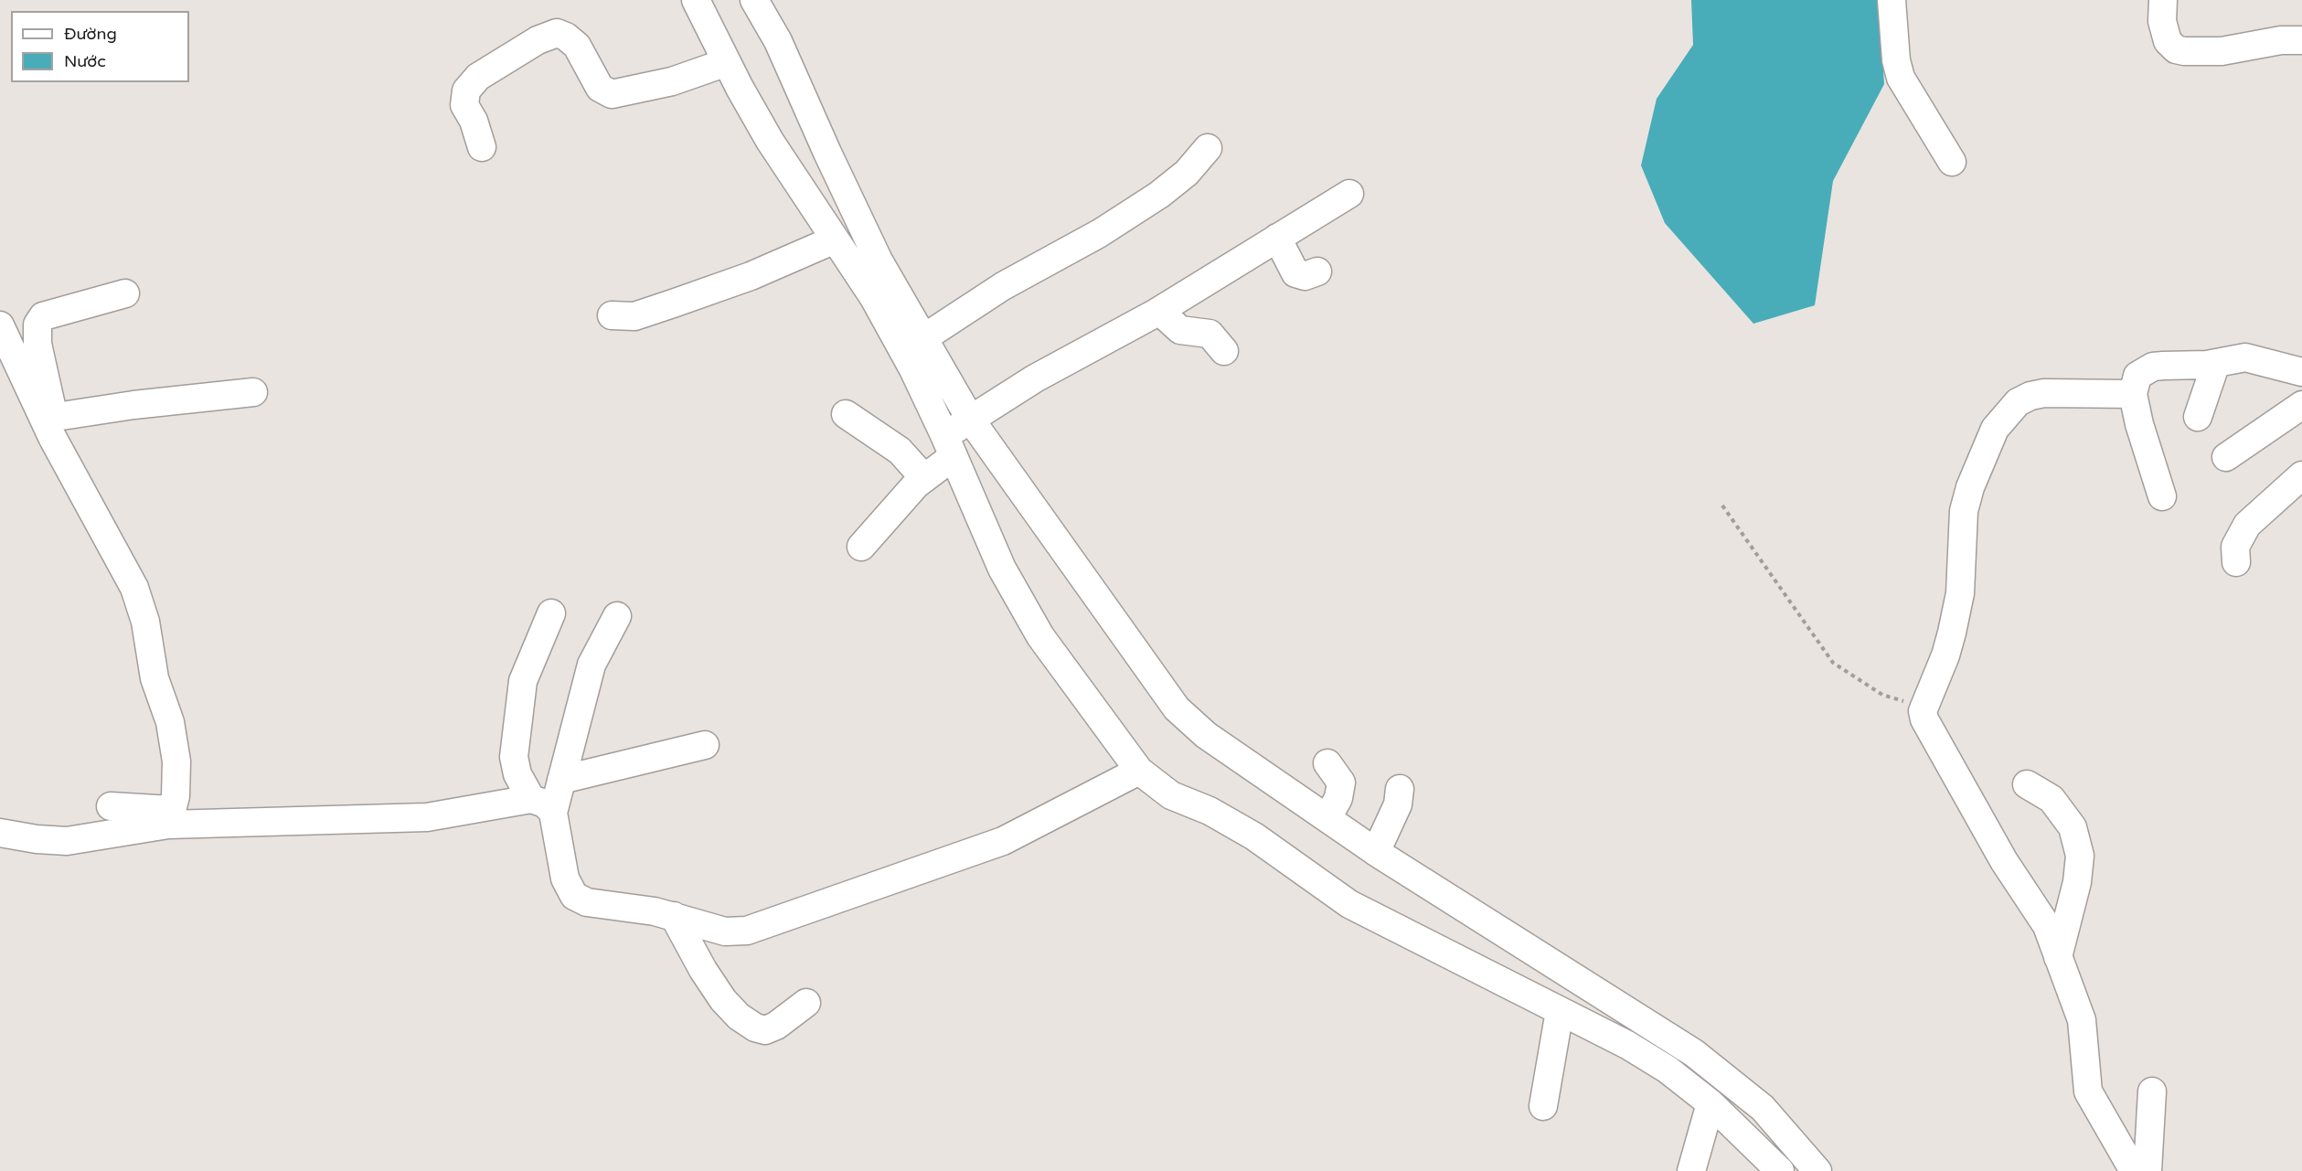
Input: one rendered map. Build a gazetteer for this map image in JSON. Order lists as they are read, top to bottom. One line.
{"legend":["Đường","Nước"]}
